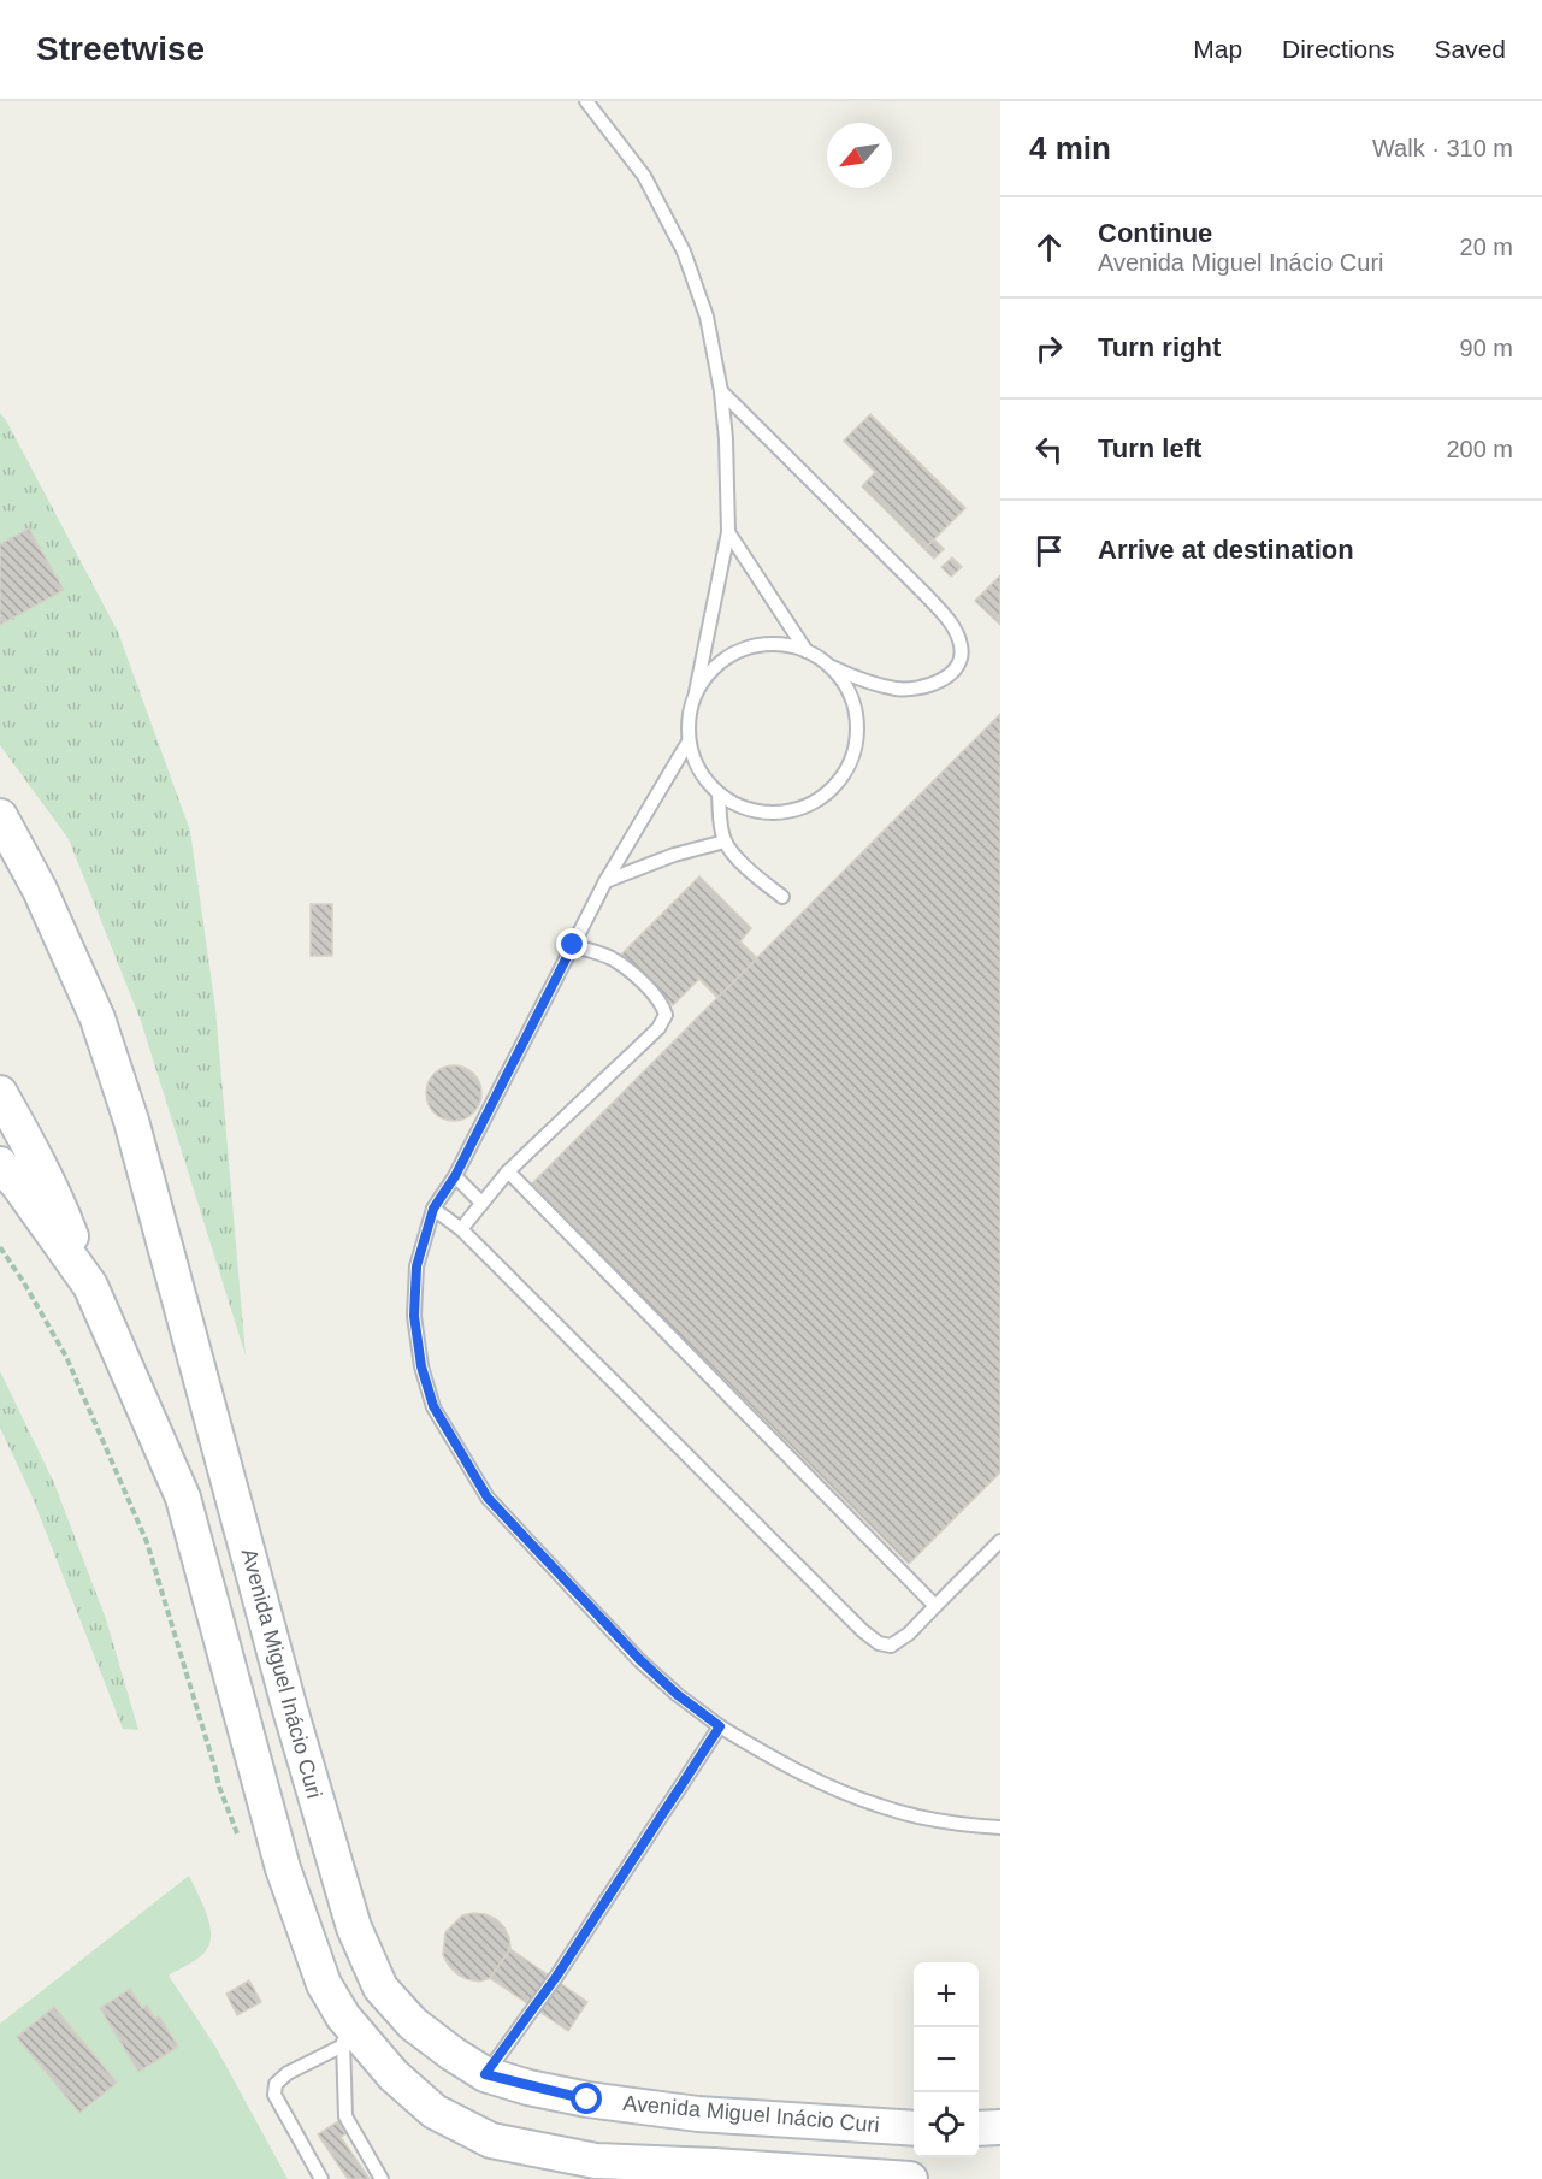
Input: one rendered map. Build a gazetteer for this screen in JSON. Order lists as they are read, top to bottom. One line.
{"streets":{"street":["Avenida Miguel Inácio Curi"]},"north":"bottom left","page":{"header":"Streetwise","nav":["Map","Directions","Saved"],"heading":["4 min","Walk · 310 m"],"list":[["Continue","Avenida Miguel Inácio Curi","20 m"],["Turn right","90 m"],["Turn left","200 m"],"Arrive at destination"],"map_buttons":["+","−"]}}
